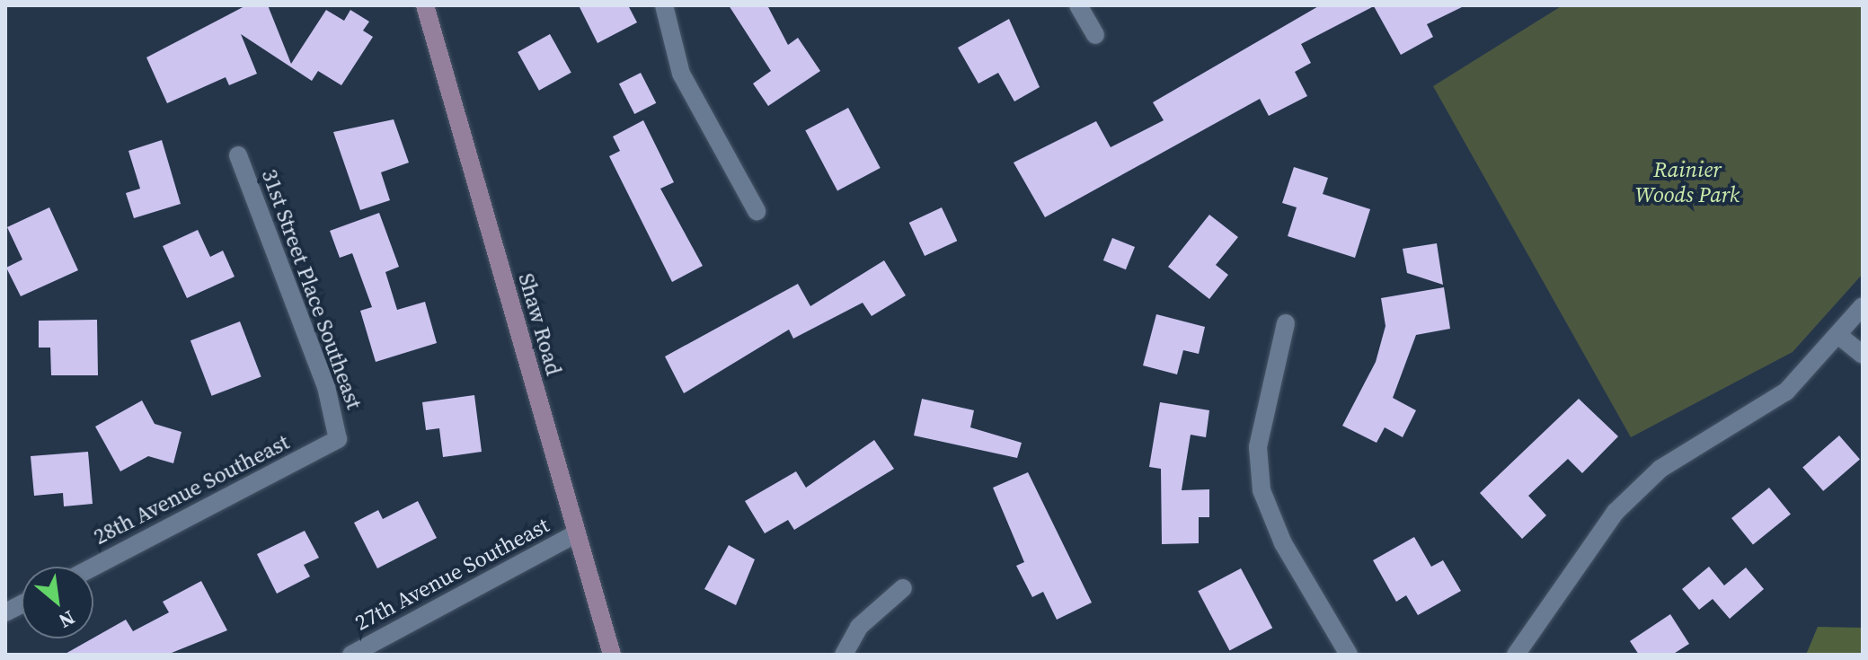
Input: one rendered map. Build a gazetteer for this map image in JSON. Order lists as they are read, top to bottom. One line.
{"streets":{"main road":["Shaw Road"],"street":["31st Street Place Southeast","28th Avenue Southeast","27th Avenue Southeast"]},"crossings":[["31st Street Place Southeast","28th Avenue Southeast"],["Shaw Road","27th Avenue Southeast"]],"parks":["Rainier Woods Park"],"north":"bottom right"}
